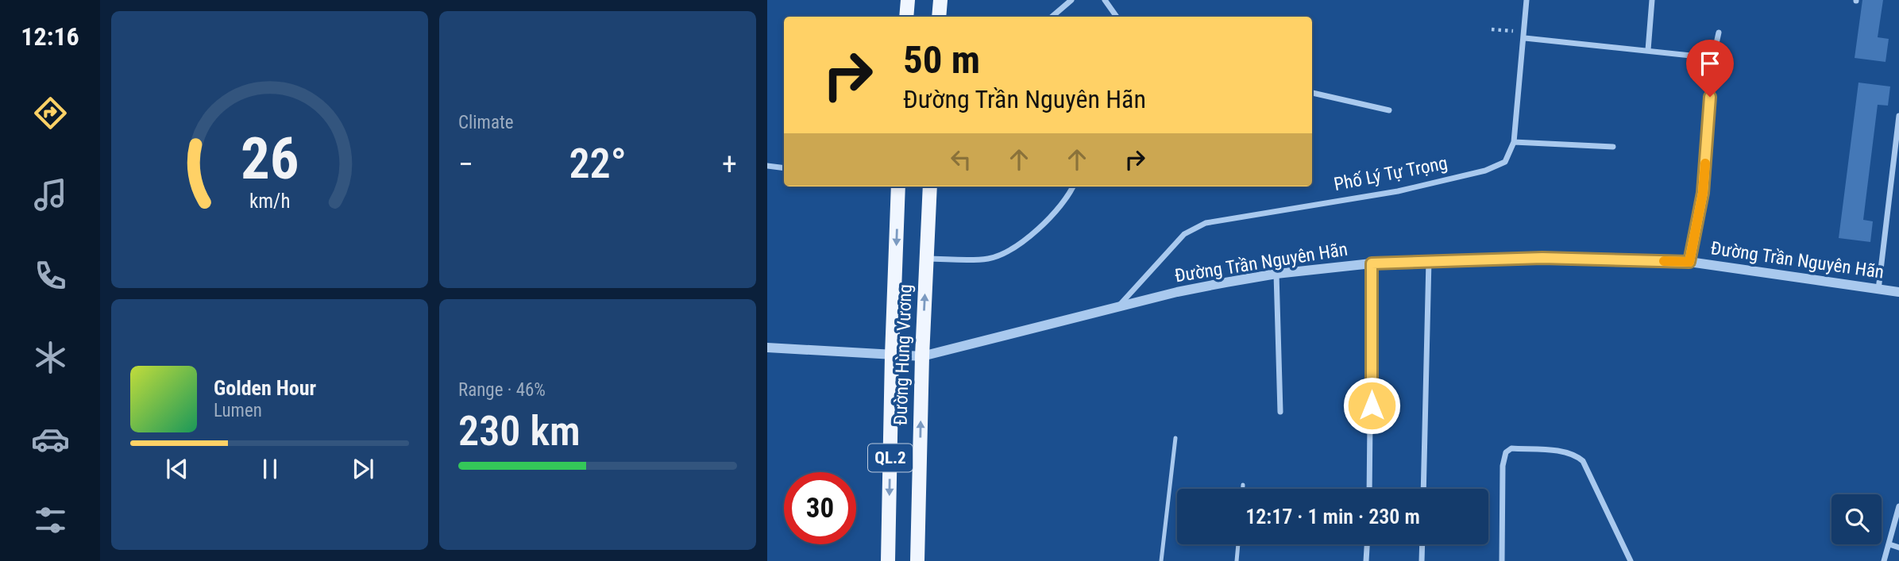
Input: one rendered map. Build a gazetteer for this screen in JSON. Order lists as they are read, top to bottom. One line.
{"streets":{"main road":["Đường Hùng Vương","QL.2"],"street":["Phố Lý Tự Trọng","Đường Trần Nguyên Hãn"]},"crossings":[["Phố Lý Tự Trọng","Đường Trần Nguyên Hãn"],["Đường Trần Nguyên Hãn","Đường Hùng Vương"]],"page":{"tabs":"12:16","tile":["Climate",["Range · 46%","230 km"]],"turn":["50 m","Đường Trần Nguyên Hãn"],"heat":["−","22°","+"],"song":["Golden Hour","Lumen"],"limit":"30","trip":"12:17 · 1 min · 230 m","gauge":["26","km/h"]}}
